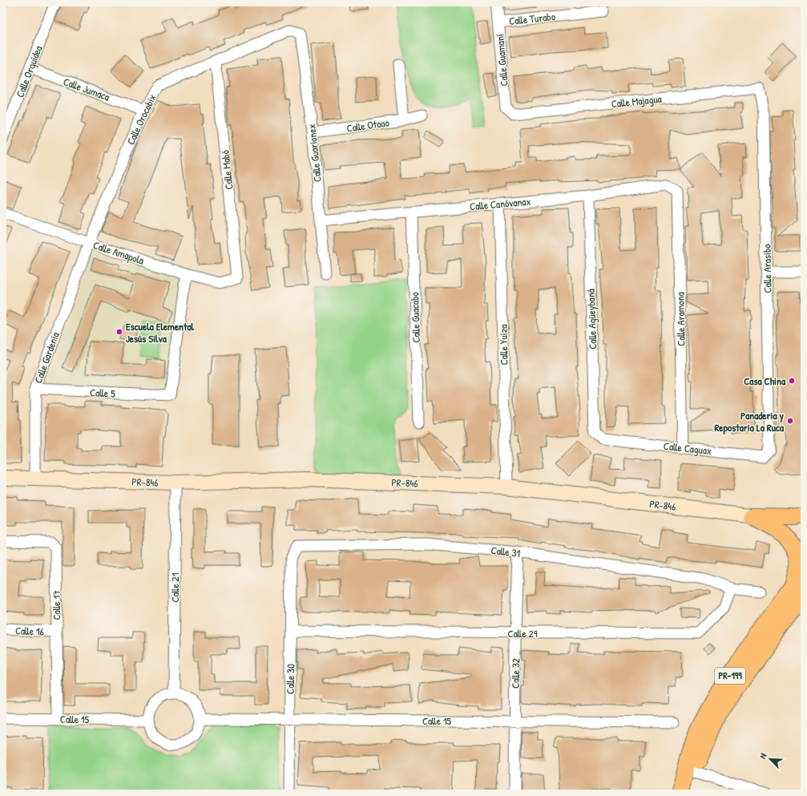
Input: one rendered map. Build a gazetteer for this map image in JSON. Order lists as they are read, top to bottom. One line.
{"streets":{"main road":["PR-199"],"street":["Calle Turabo","Calle Guamaní","Calle Orquídea","Calle Jumaca","Calle Majagua","Calle Orocobix","Calle Otoao","Calle Guarionex","Calle Mabó","Calle Canóvanax","Calle Amapola","Calle Arasibo","Calle Guacabo","Calle Agüeybaná","Calle Aramona","Calle Yuiza","Calle Gardenia","Calle 5","Calle Caguax","PR-846","Calle 31","Calle 21","Calle 17","Calle 16","Calle 29","Calle 32","Calle 30","Calle 15"]},"crossings":[["Calle Turabo","Calle Guamaní"],["Calle Guamaní","Calle Majagua"],["Calle Orquídea","Calle Jumaca"],["Calle Jumaca","Calle Orocobix"],["Calle Majagua","Calle Arasibo"],["Calle Orocobix","Calle Guarionex"],["Calle Orocobix","Calle Mabó"],["Calle Orocobix","Calle Amapola"],["Calle Orocobix","Calle Gardenia"],["Calle Otoao","Calle Guarionex"],["Calle Guarionex","Calle Canóvanax"],["Calle Mabó","Calle Amapola"],["Calle Canóvanax","Calle Guacabo"],["Calle Canóvanax","Calle Agüeybaná"],["Calle Canóvanax","Calle Aramona"],["Calle Canóvanax","Calle Yuiza"],["Calle Amapola","Calle Gardenia"],["Calle Amapola","Calle 5"],["Calle Arasibo","Calle Caguax"],["Calle Agüeybaná","Calle Caguax"],["Calle Aramona","Calle Caguax"],["Calle Yuiza","PR-846"],["Calle Gardenia","Calle 5"],["Calle Gardenia","PR-846"],["PR-846","Calle 21"],["Calle 31","Calle 29"],["Calle 31","Calle 32"],["Calle 31","Calle 30"],["Calle 21","Calle 15"],["Calle 17","Calle 16"],["Calle 17","Calle 15"],["Calle 29","Calle 32"],["Calle 29","Calle 30"],["Calle 32","Calle 15"],["Calle 30","Calle 15"]],"places":["Escuela Elemental Jesús Silva","Casa China","Panaderia y Repostaria La Ruca"],"north":"top left"}
